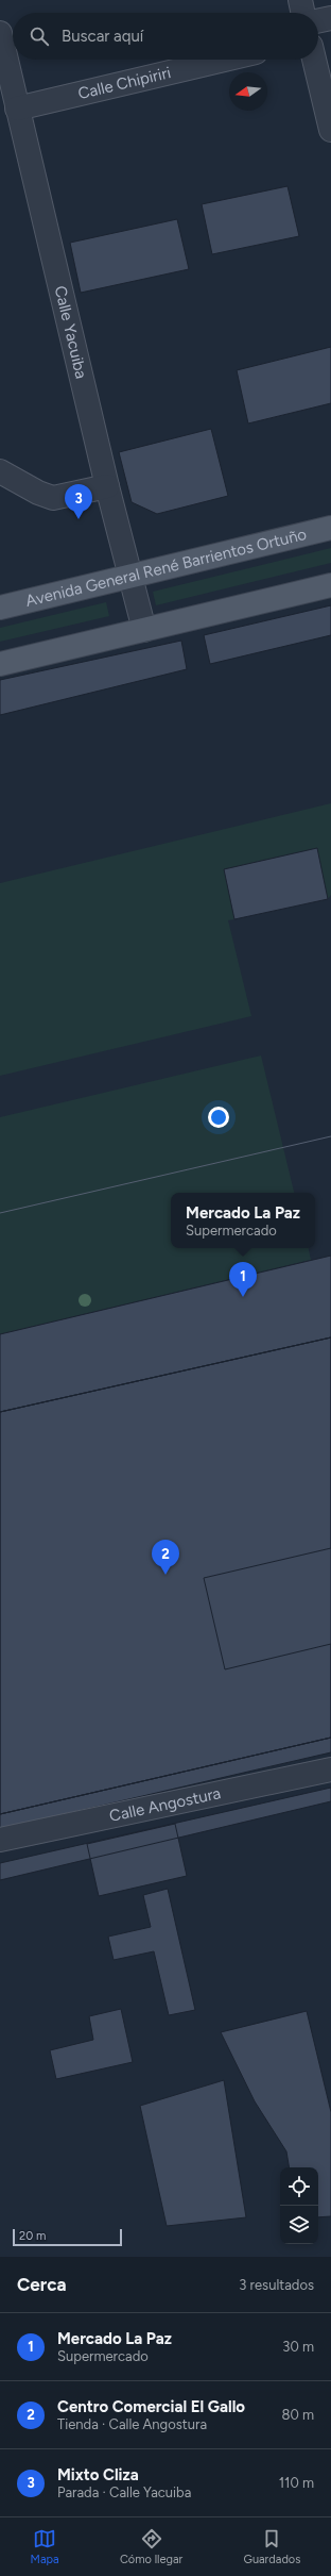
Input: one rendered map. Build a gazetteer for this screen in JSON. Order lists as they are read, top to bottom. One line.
{"streets":{"main road":["Avenida General René Barrientos Ortuño"],"street":["Calle Chipiriri","Calle Yacuiba","Calle Angostura"]},"crossings":[["Calle Chipiriri","Calle Yacuiba"],["Calle Yacuiba","Avenida General René Barrientos Ortuño"]],"scale_bar":"20 m","north":"left","page":{"search":"Buscar aquí","pins":["3","1","2"],"popup":["Mercado La Paz","Supermercado"],"scale":"20 m","heading":["Cerca","3 resultados"],"list":[{"mark":"1","name":"Mercado La Paz","note":"Supermercado","value":"30 m"},{"mark":"2","name":"Centro Comercial El Gallo","note":"Tienda · Calle Angostura","value":"80 m"},{"mark":"3","name":"Mixto Cliza","note":"Parada · Calle Yacuiba","value":"110 m"}],"nav":["Mapa","Cómo llegar","Guardados"]}}
